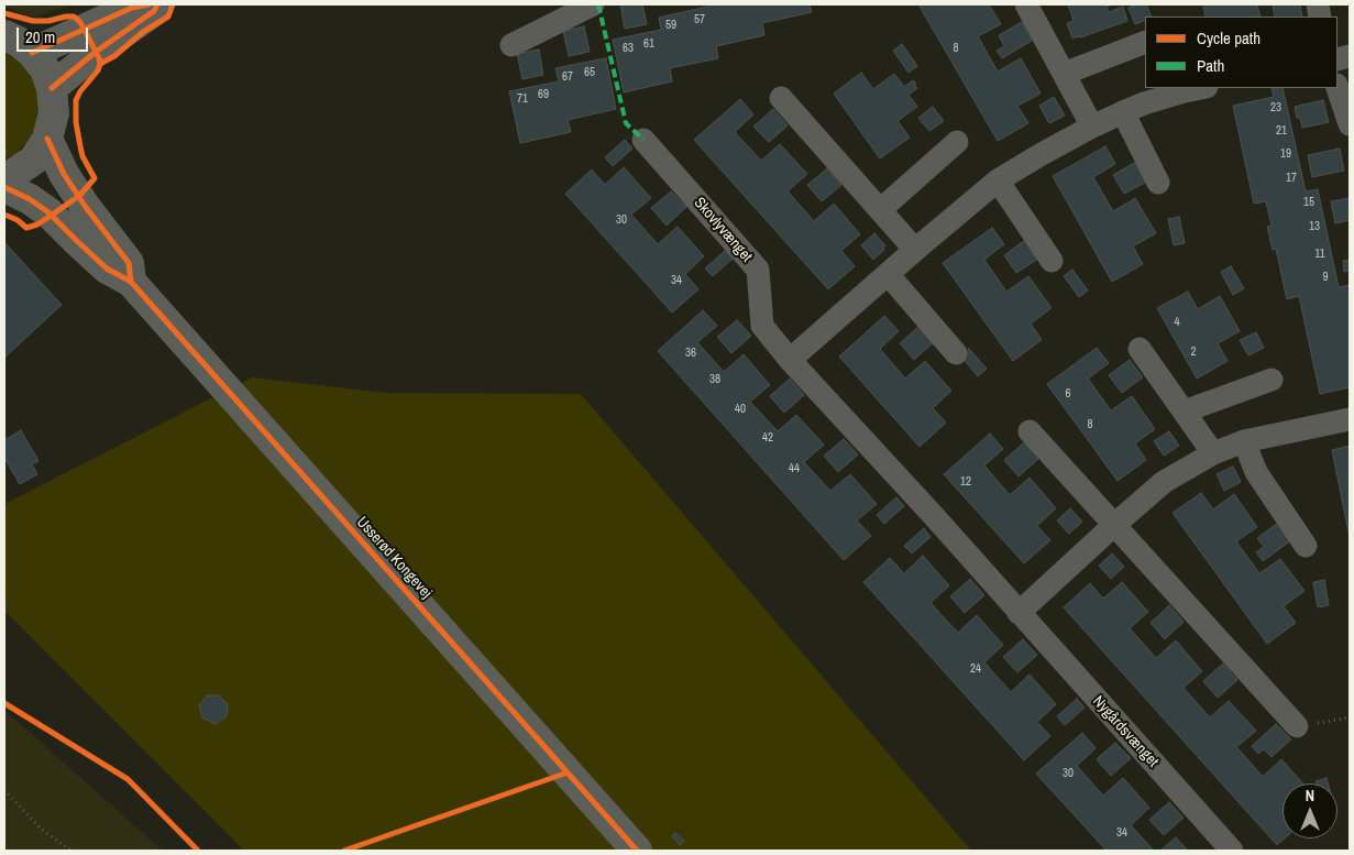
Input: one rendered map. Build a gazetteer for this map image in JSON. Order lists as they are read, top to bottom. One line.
{"streets":{"main road":["Usserød Kongevej"],"street":["Skovlyvænget","Nygårdsvænget"]},"crossings":[["Skovlyvænget","Nygårdsvænget"]],"house_numbers":["57","59","61","63","8","65","67","69","71","23","21","19","17","15","30","13","11","9","34","4","2","36","38","6","40","8","42","44","12","24","30","34"],"legend":["Cycle path","Path"],"scale_bar":"20 m","north":"top"}
